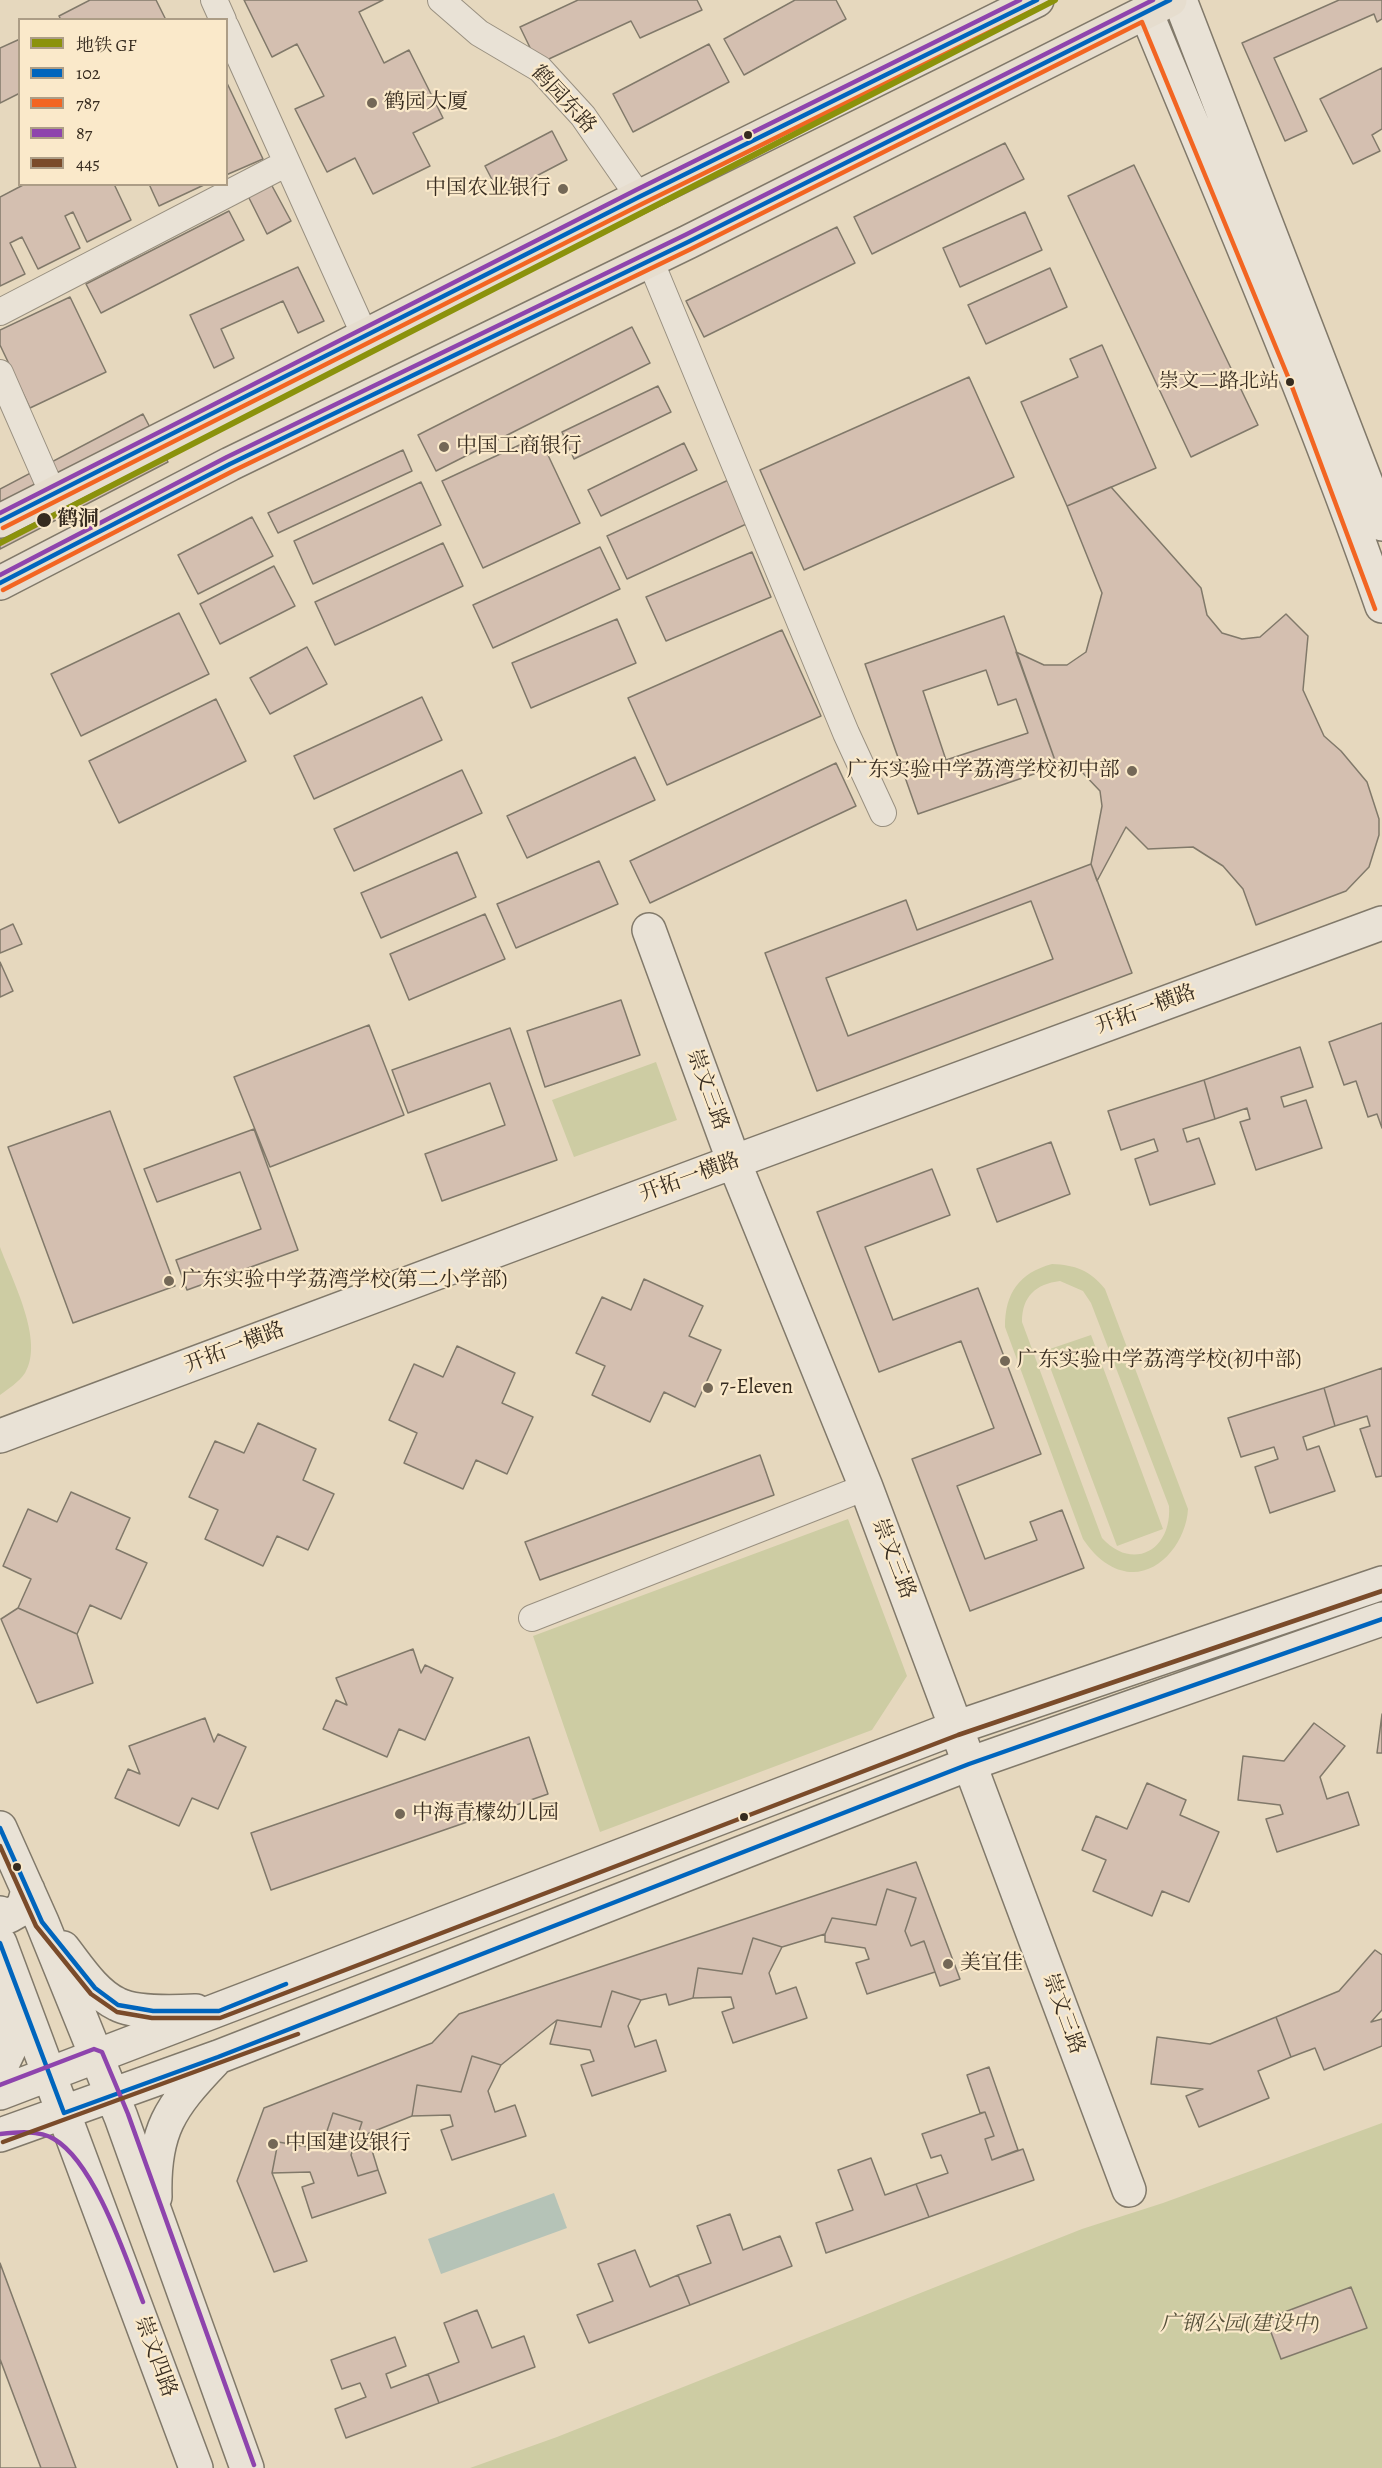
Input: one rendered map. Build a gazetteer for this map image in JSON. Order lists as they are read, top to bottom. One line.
{"streets":{"main road":["开拓一横路","崇文三路","崇文四路"],"street":["鹤园东路"]},"crossings":[["开拓一横路","崇文三路"]],"parks":["广钢公园(建设中)"],"places":["鹤园大厦","中国农业银行","崇文二路北站","中国工商银行","鹤洞","广东实验中学荔湾学校初中部","广东实验中学荔湾学校(第二小学部)","广东实验中学荔湾学校(初中部)","7-Eleven","中海青檬幼儿园","美宜佳","中国建设银行"],"lines":["metro line GF","transit line 102","transit line 87","transit line 787","transit line 445"],"legend":["地铁 GF","102","787","87","445"]}
